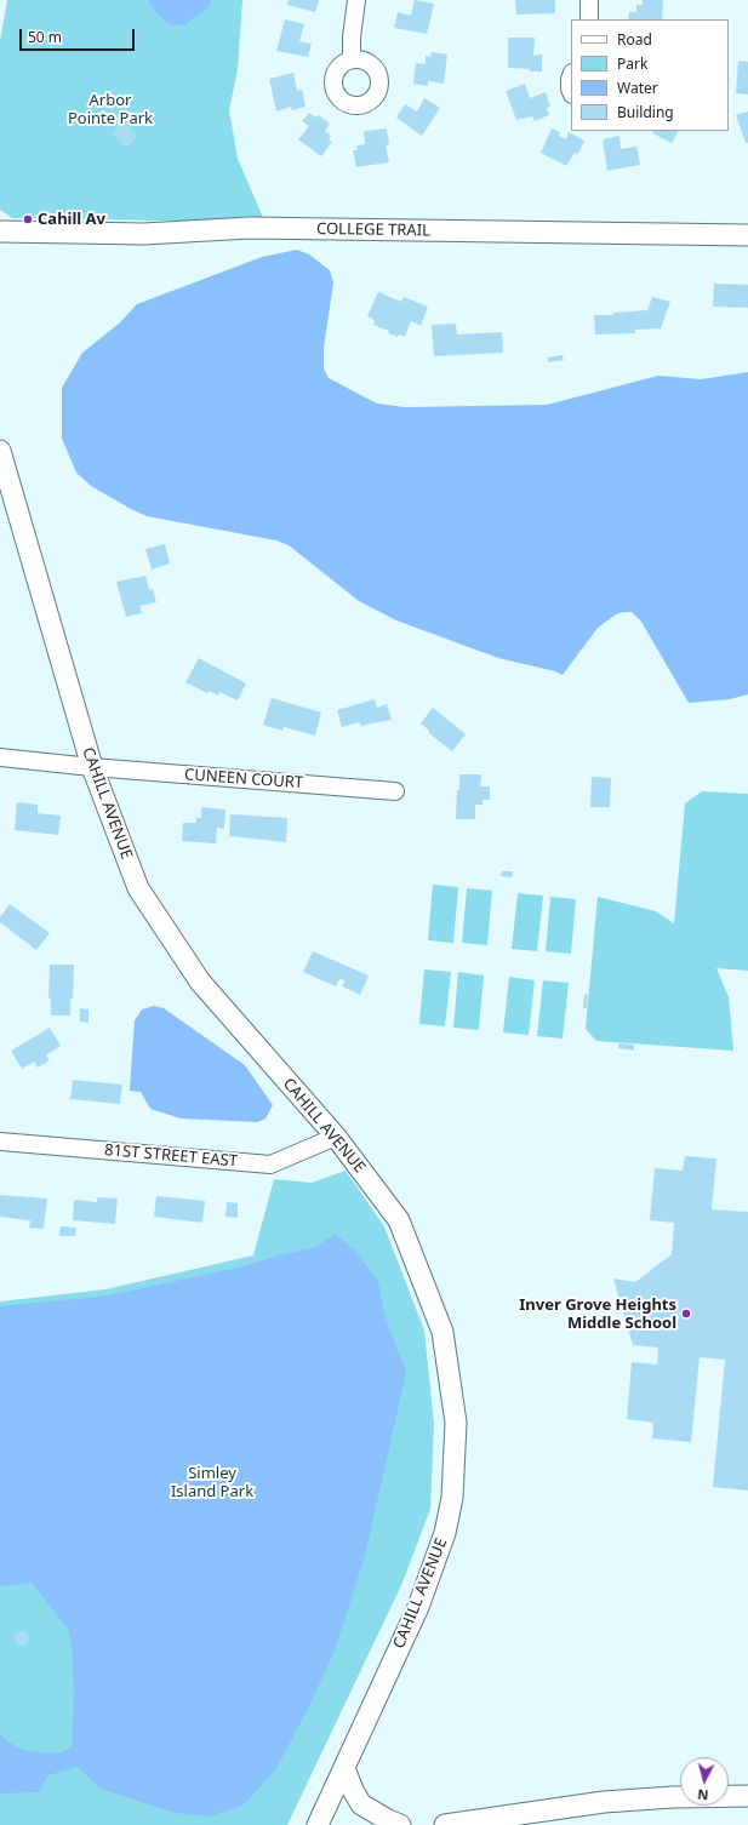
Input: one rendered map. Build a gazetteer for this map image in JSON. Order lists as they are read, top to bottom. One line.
{"streets":{"street":["COLLEGE TRAIL","CUNEEN COURT","CAHILL AVENUE","81ST STREET EAST"]},"crossings":[["CUNEEN COURT","CAHILL AVENUE"],["CAHILL AVENUE","81ST STREET EAST"]],"parks":["Arbor Pointe Park","Simley Island Park"],"places":["Cahill Av","Inver Grove Heights Middle School"],"legend":["Road","Park","Water","Building"],"scale_bar":"50 m","north":"bottom"}
